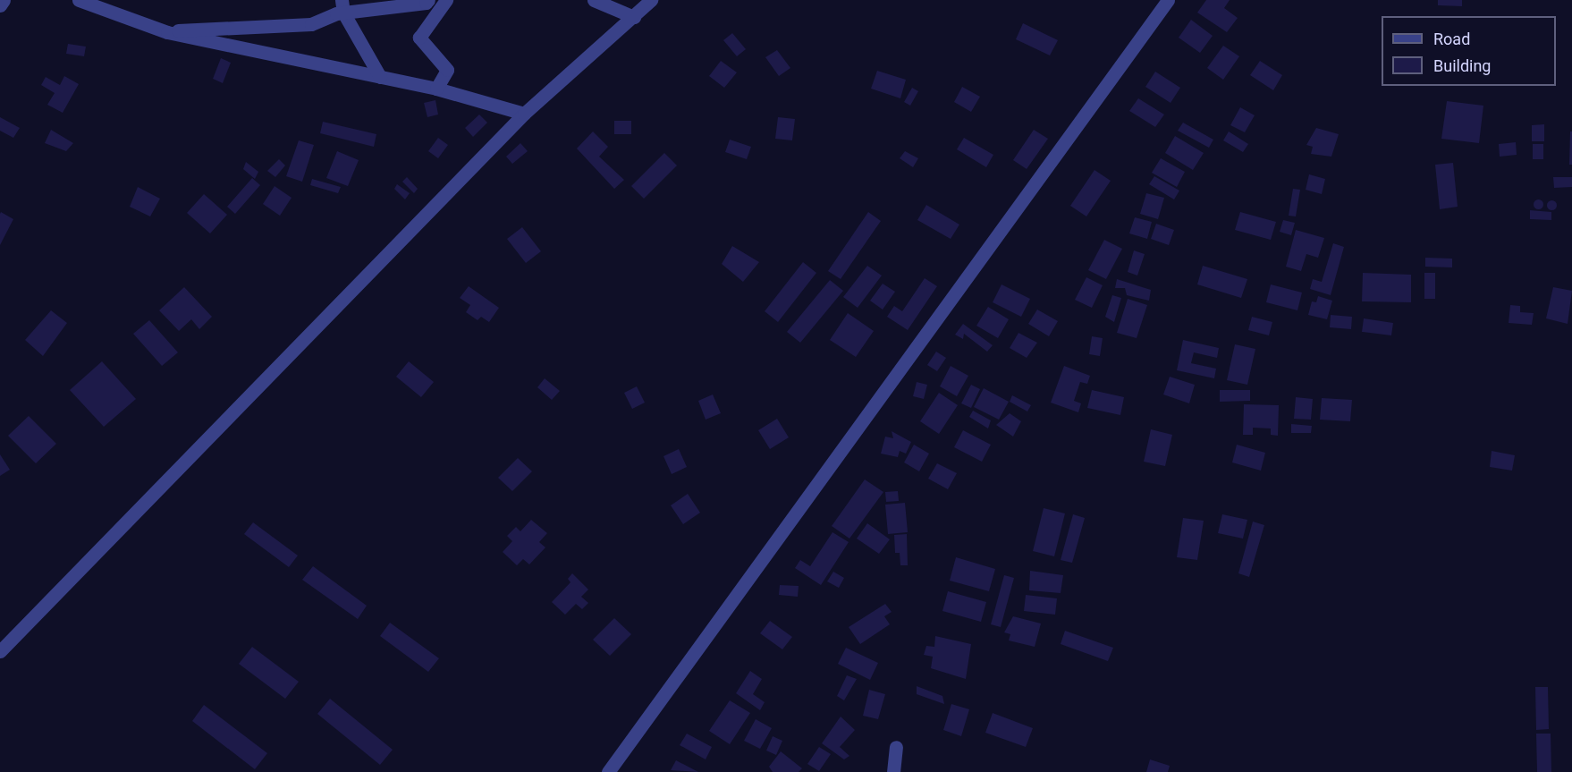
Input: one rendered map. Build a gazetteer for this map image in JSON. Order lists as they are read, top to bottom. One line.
{"legend":["Road","Building"]}
